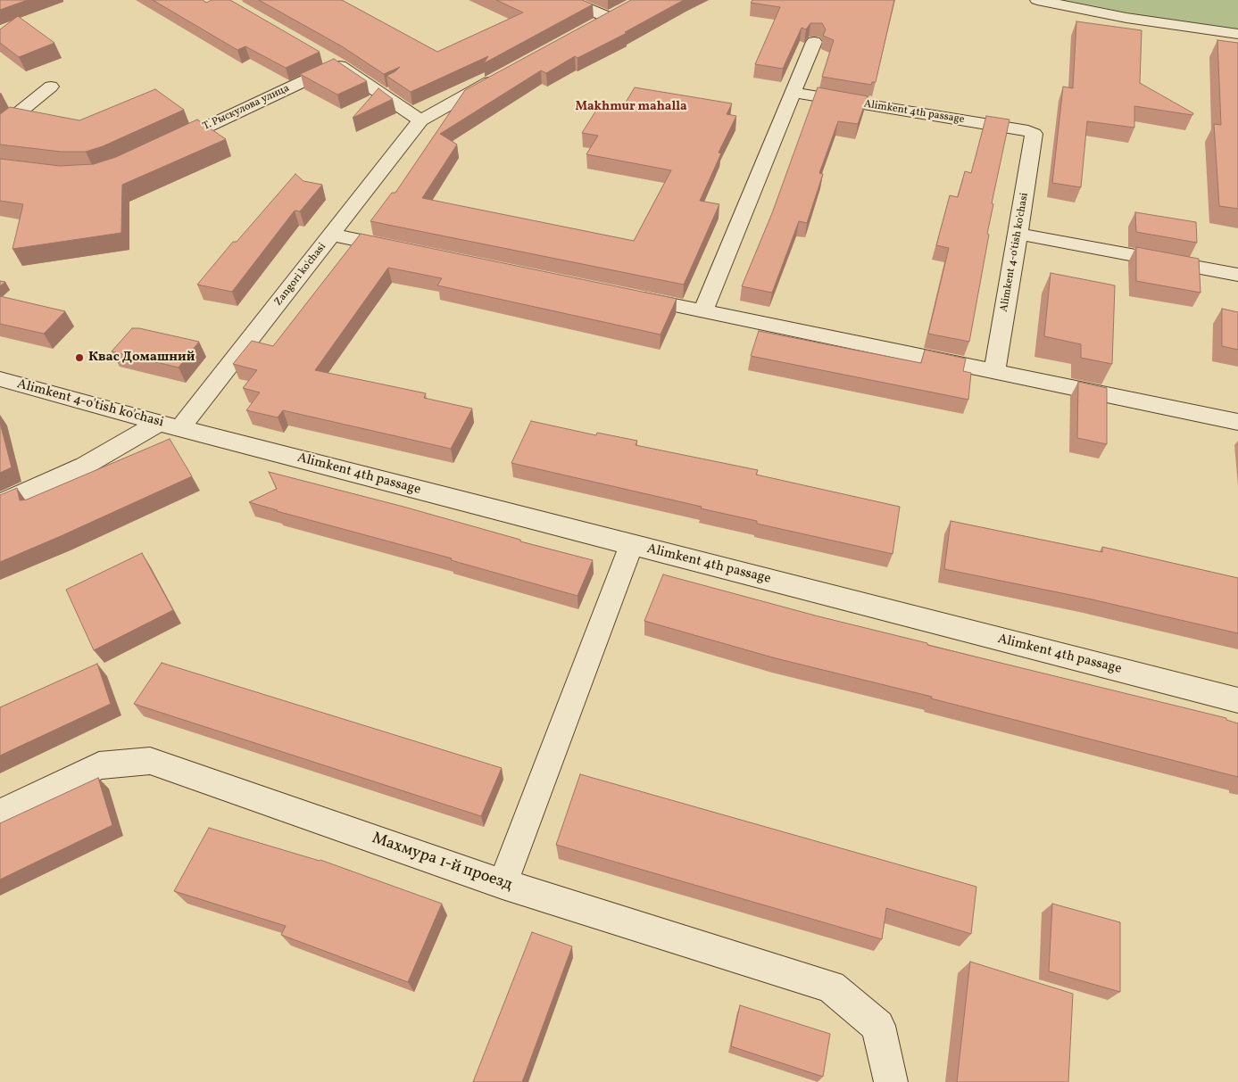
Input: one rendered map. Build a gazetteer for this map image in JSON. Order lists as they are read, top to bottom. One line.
{"streets":{"street":["Т. Рыскулова улица","Alimkent 4th passage","Alimkent 4-o'tish ko'chasi","Zangori ko'chasi","Махмура 1-й проезд"]},"crossings":[["Alimkent 4th passage","Alimkent 4-o'tish ko'chasi"],["Alimkent 4th passage","Zangori ko'chasi"],["Alimkent 4-o'tish ko'chasi","Zangori ko'chasi"]],"districts":["Makhmur mahalla"],"places":["Квас Домашний"]}
